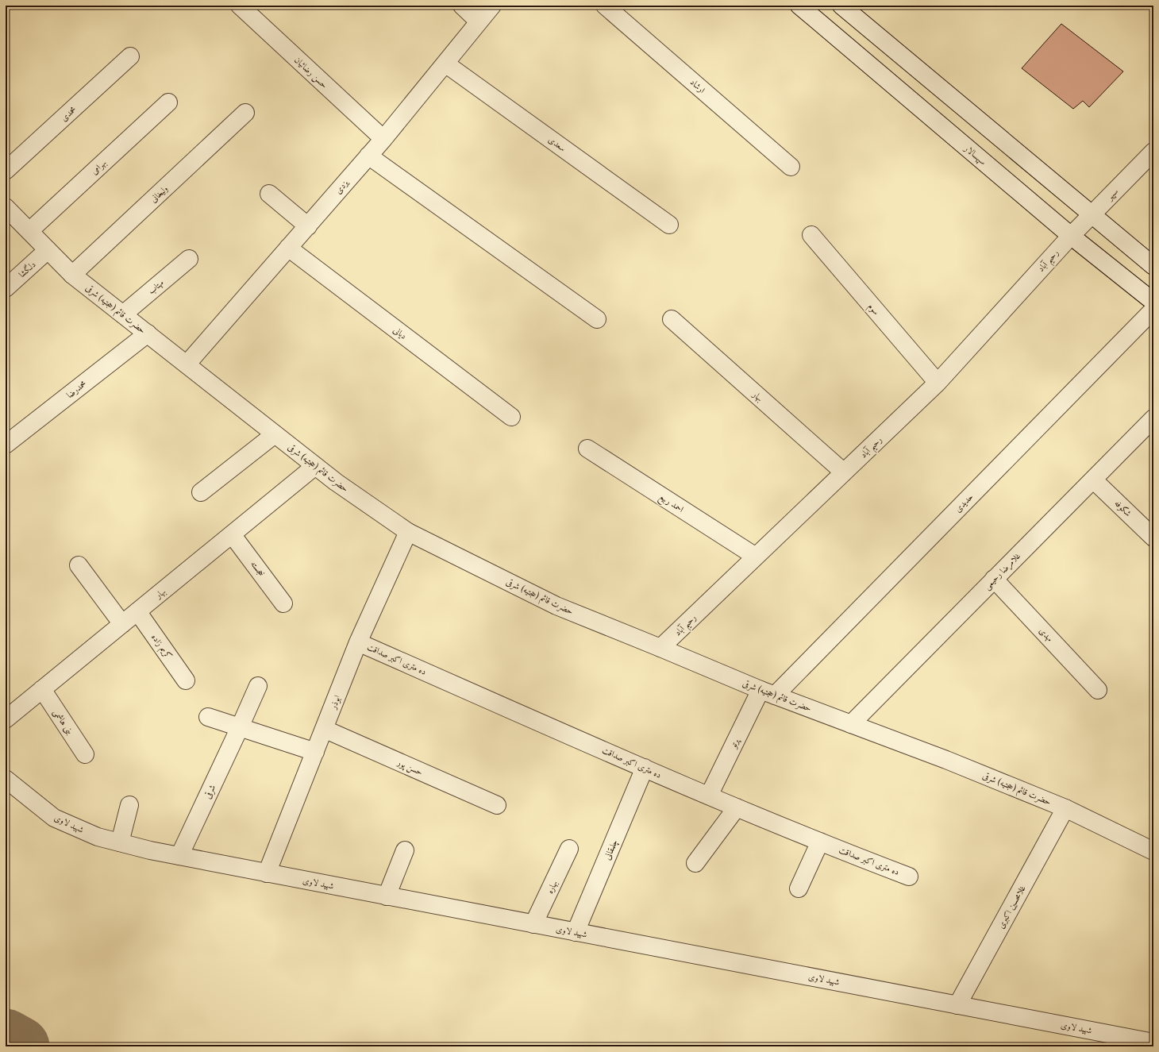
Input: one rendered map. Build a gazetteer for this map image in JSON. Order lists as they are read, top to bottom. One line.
{"streets":{"street":["حسن رضائیان","ارشاد","محمدی","سعدی","سپهسالار","بهرامی","یزدی","ولیخانی","سپهر","رحیم آباد","دلگشا","مهتاب","حضرت قائم (حجتیه) شرقی","سوم","دیانی","محمدرضا","بهار","احمد ربیع","حدیدی","شکوفه","خجسته","غلامرضا رحیمی","مهدی","کریم زاده","ده متری اکبر صداقت","ابوذر","بنی هاشمی","پرتو","حسن پور","شرقی","شهید لاوی","چلمقانی","بهاره","غلامحسین اکبری"]},"crossings":[["حسن رضائیان","یزدی"],["سعدی","یزدی"],["سپهسالار","سپهر"],["سپهسالار","رحیم آباد"],["بهرامی","حضرت قائم (حجتیه) شرقی"],["یزدی","حضرت قائم (حجتیه) شرقی"],["یزدی","دیانی"],["ولیخانی","حضرت قائم (حجتیه) شرقی"],["سپهر","رحیم آباد"],["رحیم آباد","حضرت قائم (حجتیه) شرقی"],["رحیم آباد","سوم"],["رحیم آباد","بهار"],["رحیم آباد","احمد ربیع"],["دلگشا","حضرت قائم (حجتیه) شرقی"],["مهتاب","حضرت قائم (حجتیه) شرقی"],["حضرت قائم (حجتیه) شرقی","محمدرضا"],["حضرت قائم (حجتیه) شرقی","بهار"],["حضرت قائم (حجتیه) شرقی","حدیدی"],["حضرت قائم (حجتیه) شرقی","غلامرضا رحیمی"],["حضرت قائم (حجتیه) شرقی","ابوذر"],["حضرت قائم (حجتیه) شرقی","پرتو"],["حضرت قائم (حجتیه) شرقی","غلامحسین اکبری"],["بهار","خجسته"],["بهار","کریم زاده"],["بهار","بنی هاشمی"],["حدیدی","پرتو"],["شکوفه","غلامرضا رحیمی"],["غلامرضا رحیمی","مهدی"],["ده متری اکبر صداقت","ابوذر"],["ده متری اکبر صداقت","پرتو"],["ده متری اکبر صداقت","چلمقانی"],["ابوذر","حسن پور"],["ابوذر","شهید لاوی"],["شرقی","شهید لاوی"],["شهید لاوی","چلمقانی"],["شهید لاوی","بهاره"],["شهید لاوی","غلامحسین اکبری"]]}
